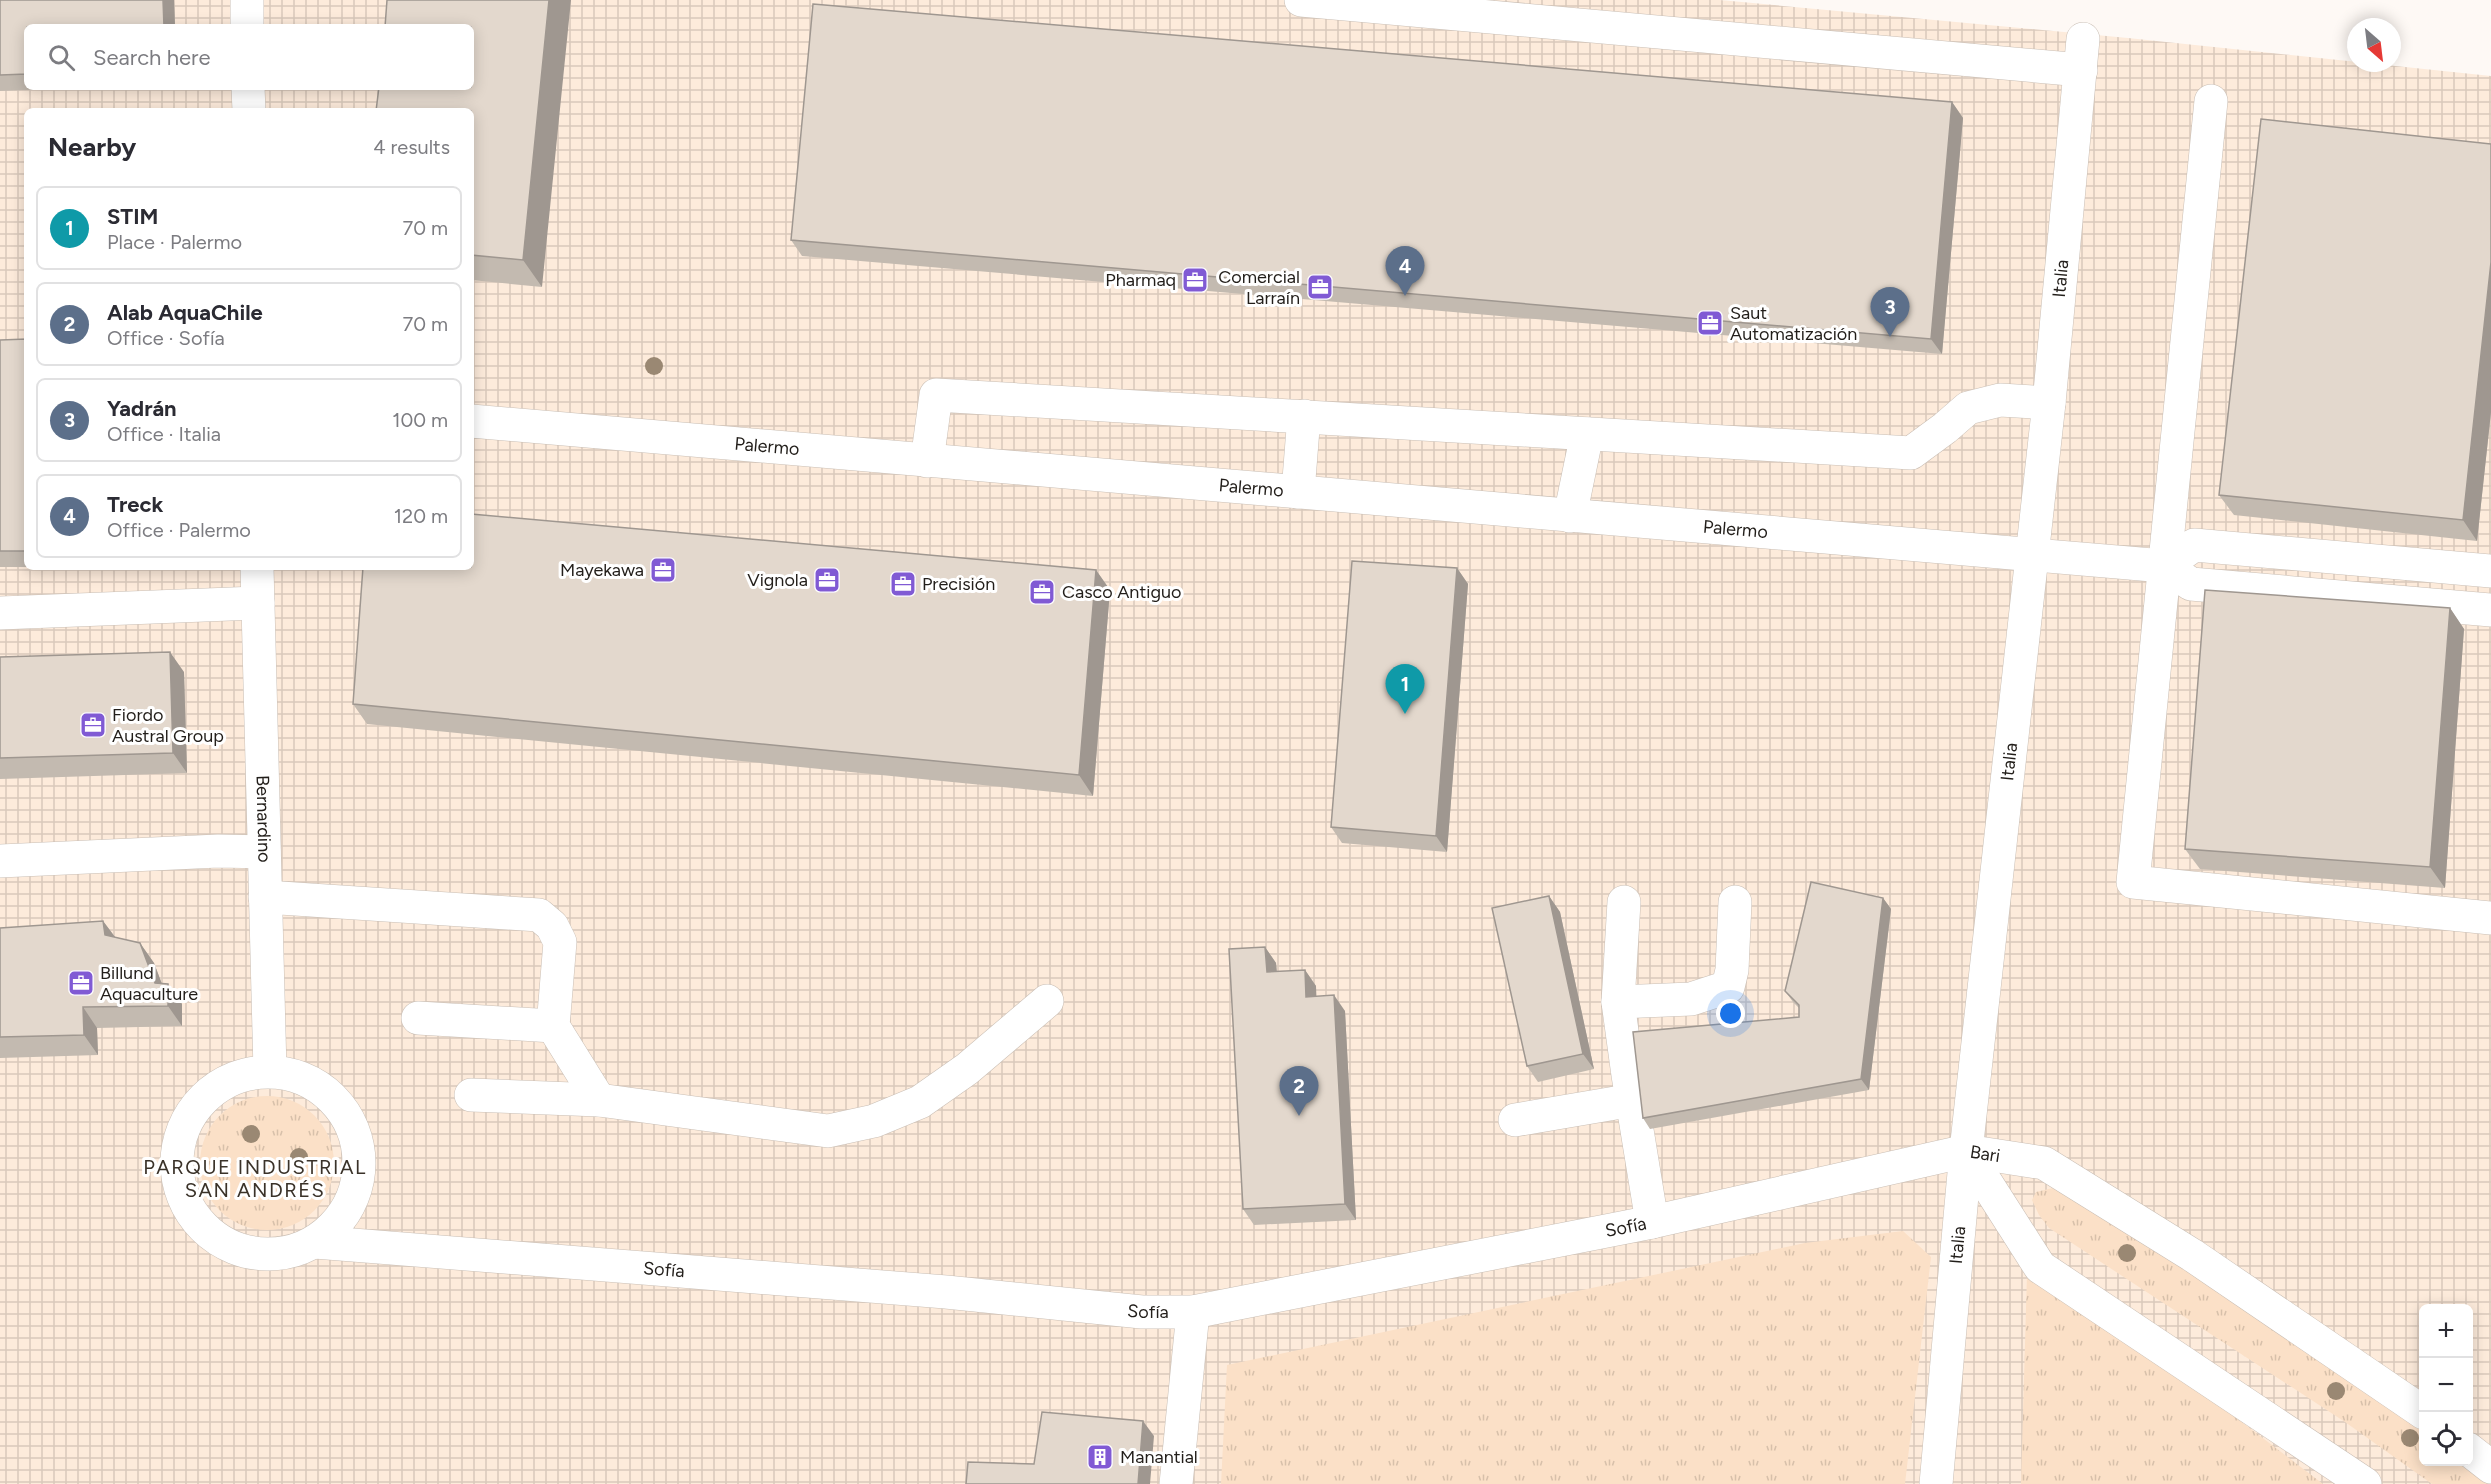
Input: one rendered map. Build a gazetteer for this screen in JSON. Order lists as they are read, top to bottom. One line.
{"streets":{"street":["Italia","Palermo","Bernardino","Bari","Sofía"]},"crossings":[["Italia","Palermo"],["Italia","Bari"],["Italia","Sofía"],["Bernardino","Sofía"],["Bari","Sofía"]],"districts":["PARQUE INDUSTRIAL SAN ANDRÉS"],"places":{"office":["Pharmaq","Comercial Larraín","Saut Automatización","Mayekawa","Vignola","Precisión","Casco Antiguo","Fiordo Austral Group","Billund Aquaculture"],"building":["Manantial"]},"north":"bottom right","page":{"search":"Search here","heading":["Nearby","4 results"],"list":[{"mark":"1","name":"STIM","note":"Place · Palermo","value":"70 m"},{"mark":"2","name":"Alab AquaChile","note":"Office · Sofía","value":"70 m"},{"mark":"3","name":"Yadrán","note":"Office · Italia","value":"100 m"},{"mark":"4","name":"Treck","note":"Office · Palermo","value":"120 m"}],"pins":["4","3","1","2"],"map_buttons":["+","−"]}}
